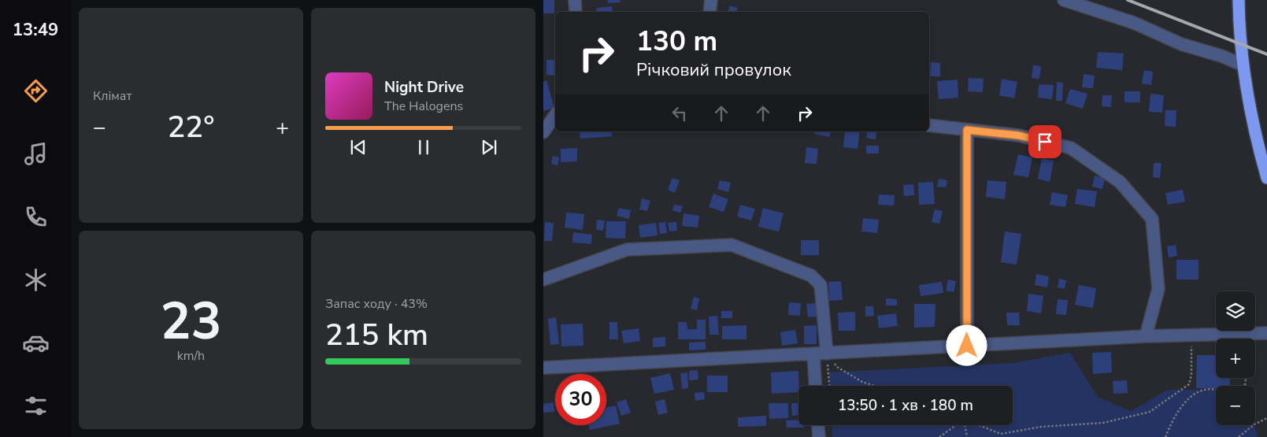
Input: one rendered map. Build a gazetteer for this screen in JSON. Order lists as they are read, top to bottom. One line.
{"page":{"tabs":"13:49","tile":["Клімат",["23","km/h"],["Запас ходу · 43%","215 km"]],"turn":["130 m","Річковий провулок"],"song":["Night Drive","The Halogens"],"heat":["−","22°","+"],"map_buttons":["+","−"],"limit":"30","trip":"13:50 · 1 хв · 180 m"}}
